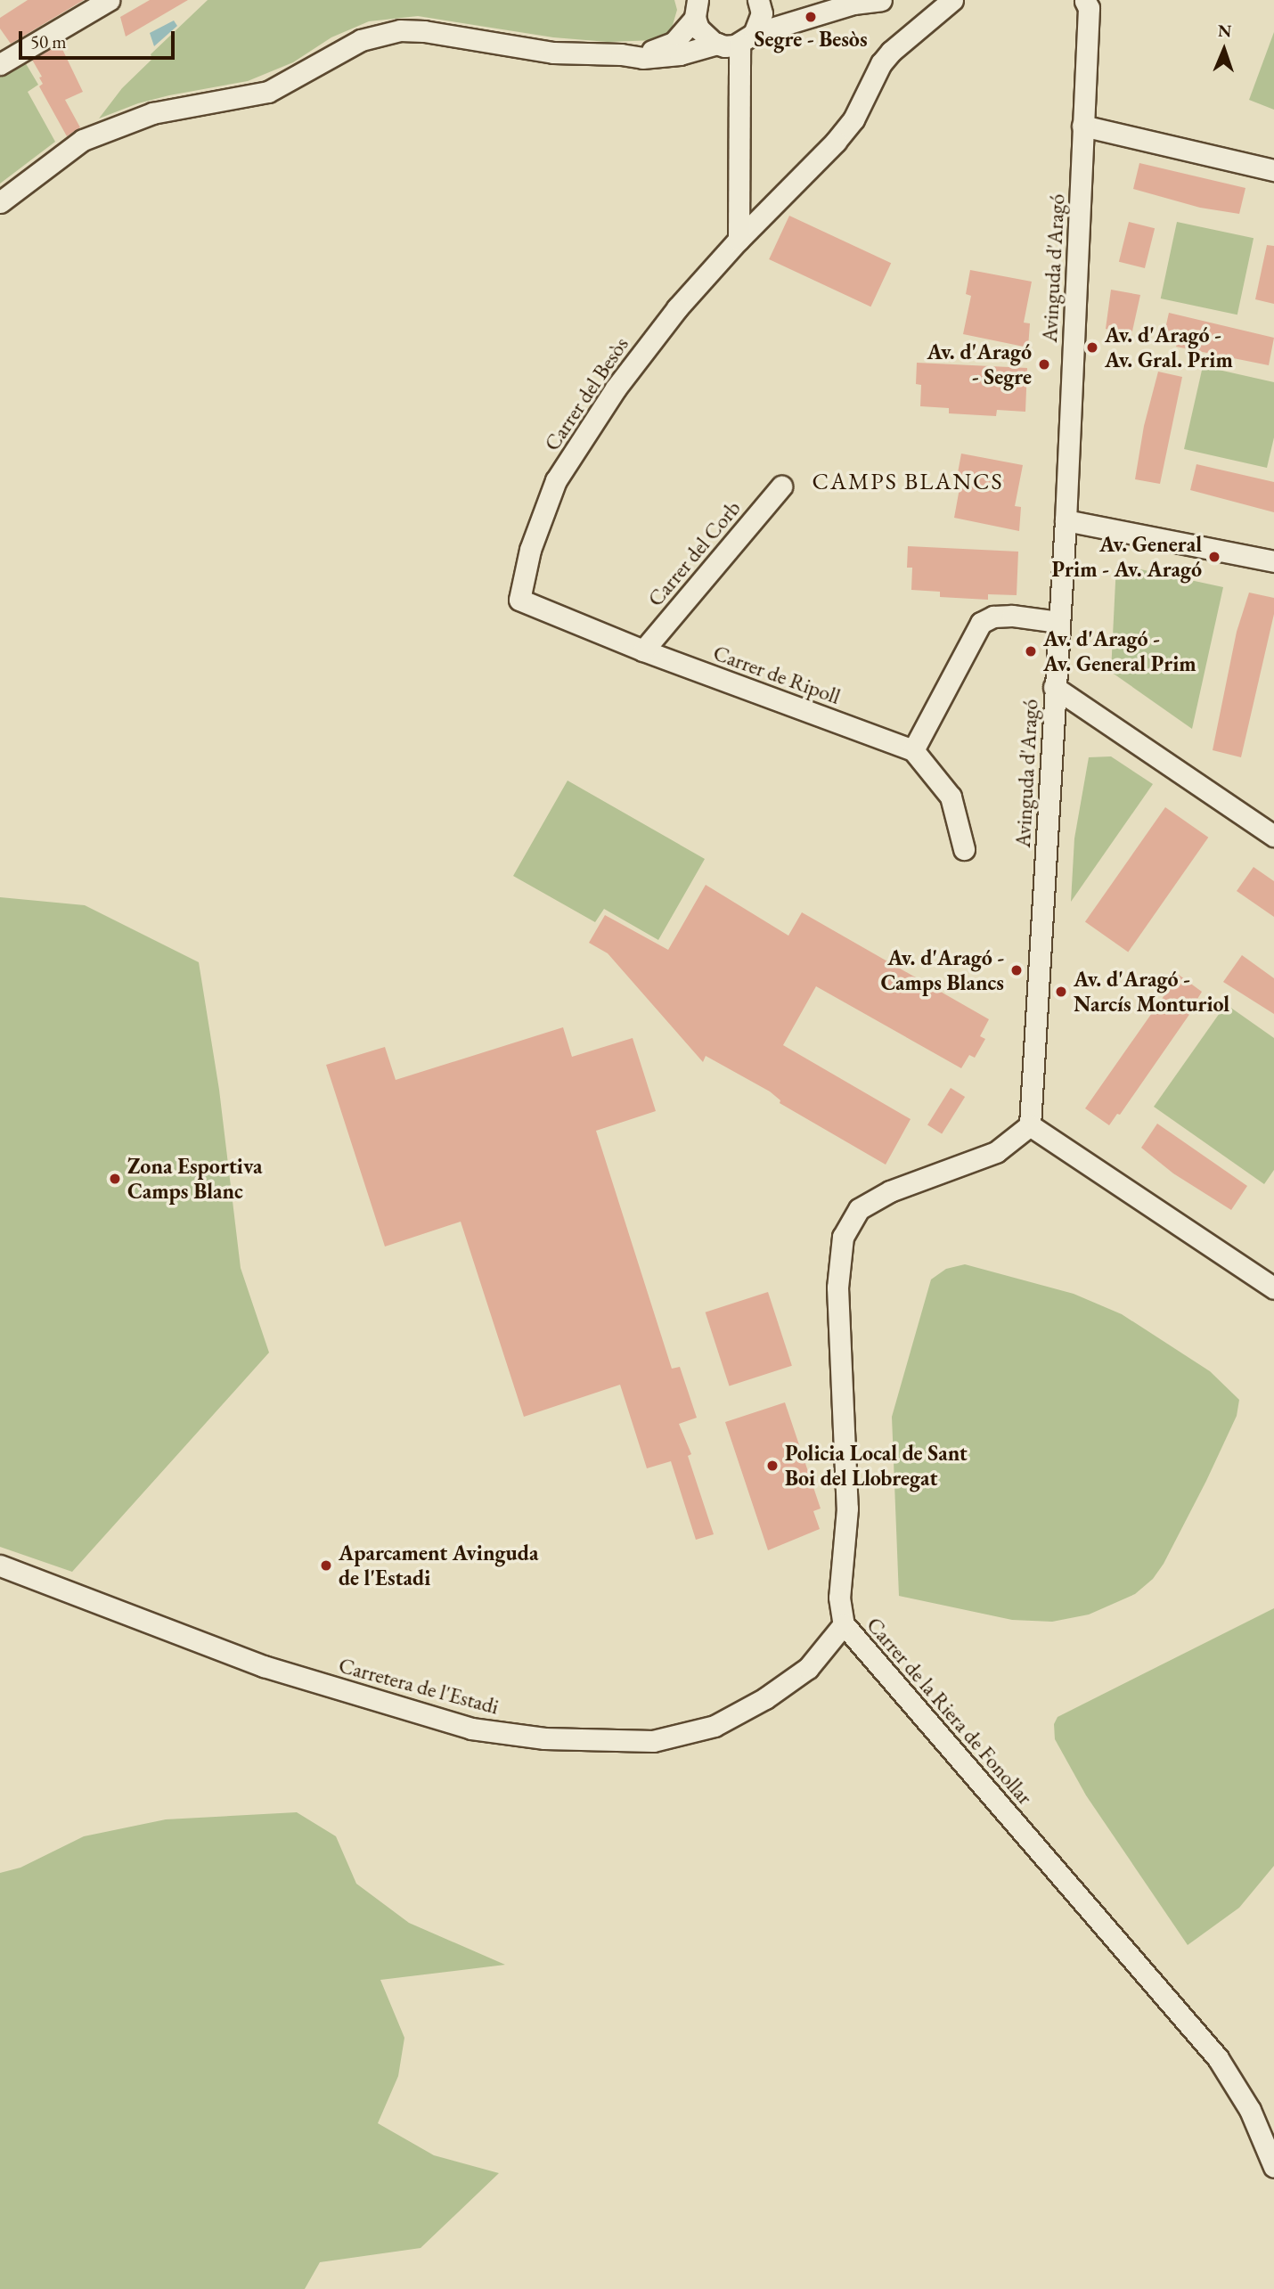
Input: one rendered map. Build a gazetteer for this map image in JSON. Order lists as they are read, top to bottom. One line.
{"streets":{"street":["Avinguda d'Aragó","Carrer del Besòs","Carrer del Corb","Carrer de Ripoll","Carretera de l'Estadi","Carrer de la Riera de Fonollar"]},"crossings":[["Avinguda d'Aragó","Carrer de la Riera de Fonollar"],["Carrer del Besòs","Carrer de Ripoll"],["Carrer del Corb","Carrer de Ripoll"],["Carretera de l'Estadi","Carrer de la Riera de Fonollar"]],"districts":["CAMPS BLANCS"],"places":["Segre - Besòs","Av. d'Aragó - Av. Gral. Prim","Av. d'Aragó - Segre","Av. General Prim - Av. Aragó","Av. d'Aragó - Av. General Prim","Av. d'Aragó - Camps Blancs","Av. d'Aragó - Narcís Monturiol","Zona Esportiva Camps Blanc","Policia Local de Sant Boi del Llobregat","Aparcament Avinguda de l'Estadi"],"scale_bar":"50 m","north":"top"}
